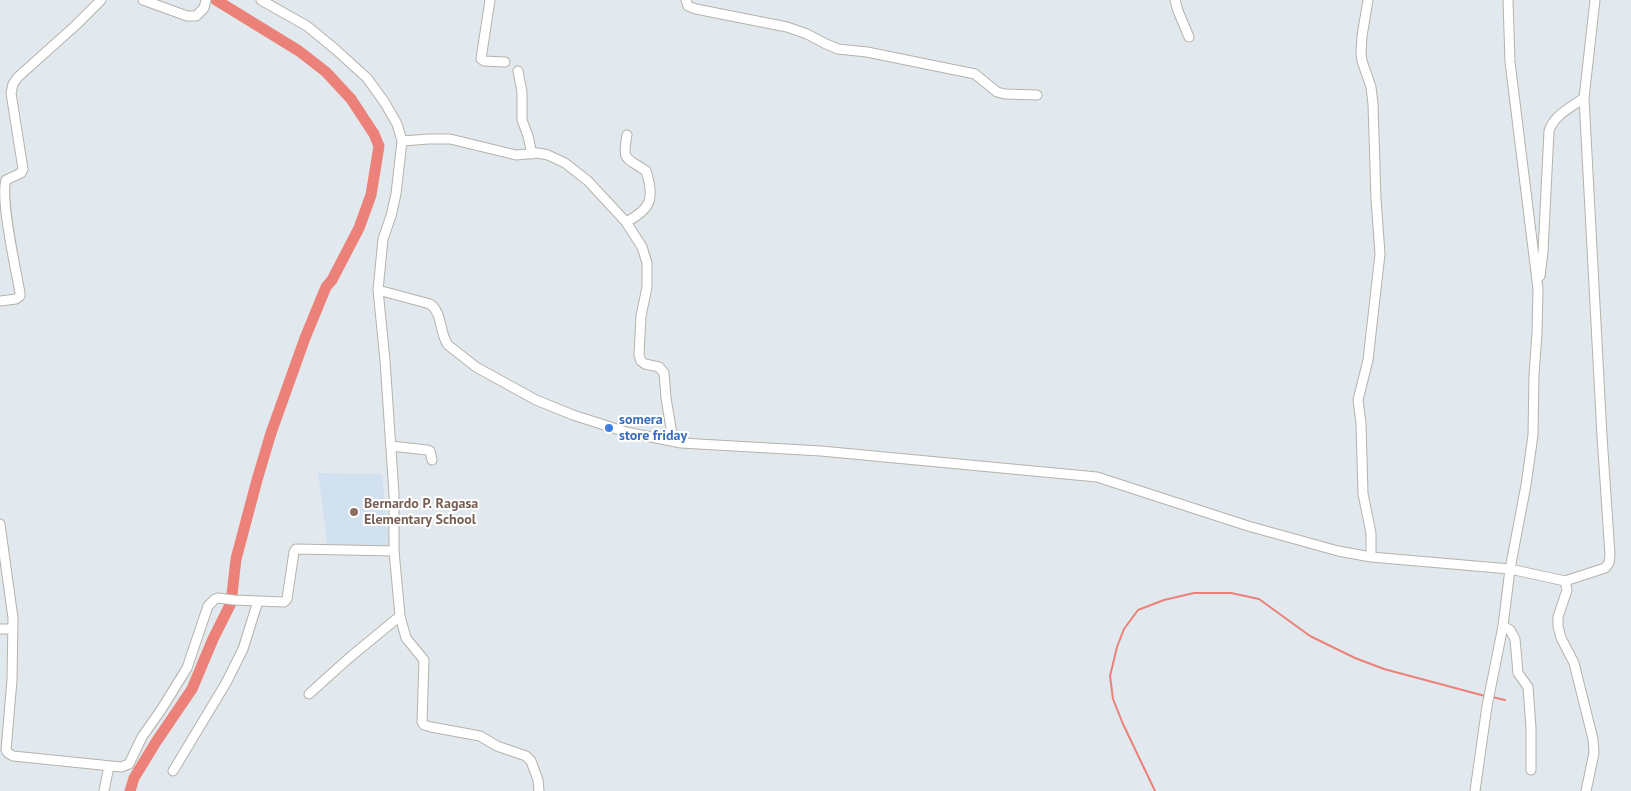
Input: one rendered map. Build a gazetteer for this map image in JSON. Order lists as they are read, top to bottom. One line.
{"places":["somera store friday","Bernardo P. Ragasa Elementary School"]}
